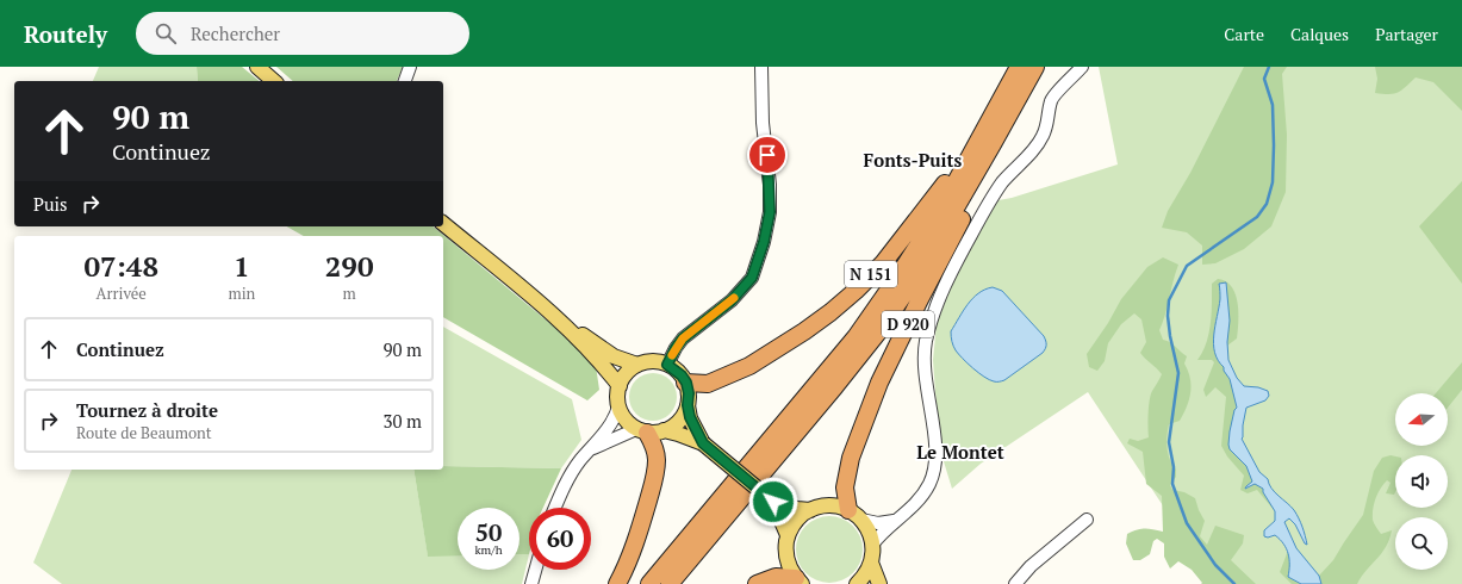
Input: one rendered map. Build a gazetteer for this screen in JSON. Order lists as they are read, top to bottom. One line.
{"streets":{"highway":["N 151","D 920"]},"crossings":[["N 151","D 920"]],"districts":["Fonts-Puits","Le Montet"],"north":"left","page":{"header":"Routely","search":"Rechercher","nav":["Carte","Calques","Partager"],"turn":["90 m","Continuez"],"then":"Puis","eta":["07:48","Arrivée","1","min","290","m"],"list":[{"name":"Continuez","value":"90 m"},{"name":"Tournez à droite","note":"Route de Beaumont","value":"30 m"}],"speed":"50 km/h","limit":"60"}}
